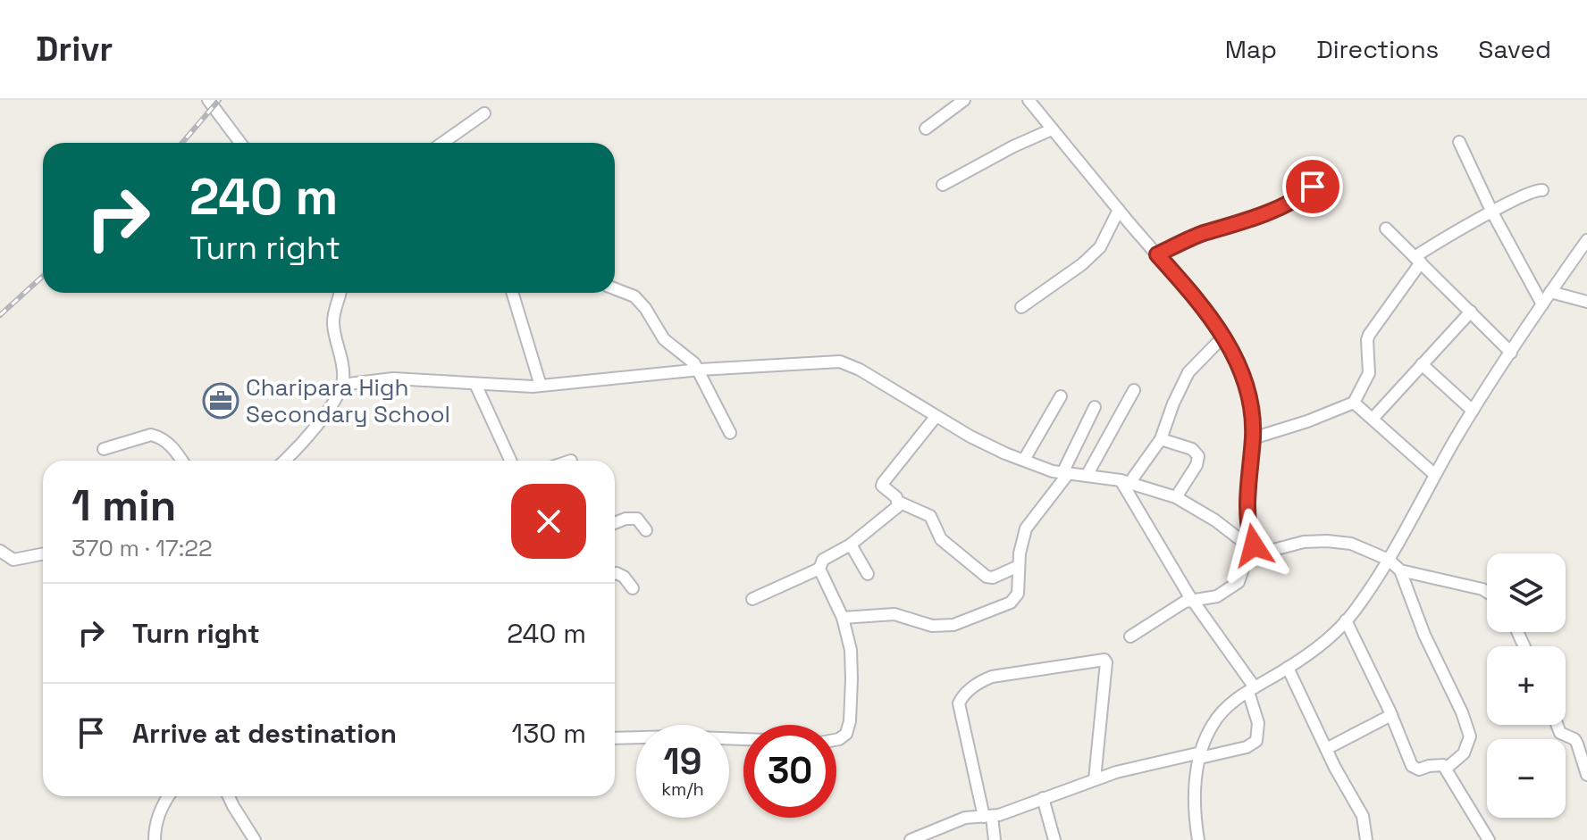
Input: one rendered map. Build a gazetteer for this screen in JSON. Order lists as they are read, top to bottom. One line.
{"places":{"office":["Charipara High Secondary School"]},"page":{"header":"Drivr","nav":["Map","Directions","Saved"],"turn":["240 m","Turn right"],"heading":["1 min","370 m · 17:22"],"map_buttons":["+","−"],"list":[{"name":"Turn right","value":"240 m"},{"name":"Arrive at destination","value":"130 m"}],"speed":"19 km/h","limit":"30"}}
